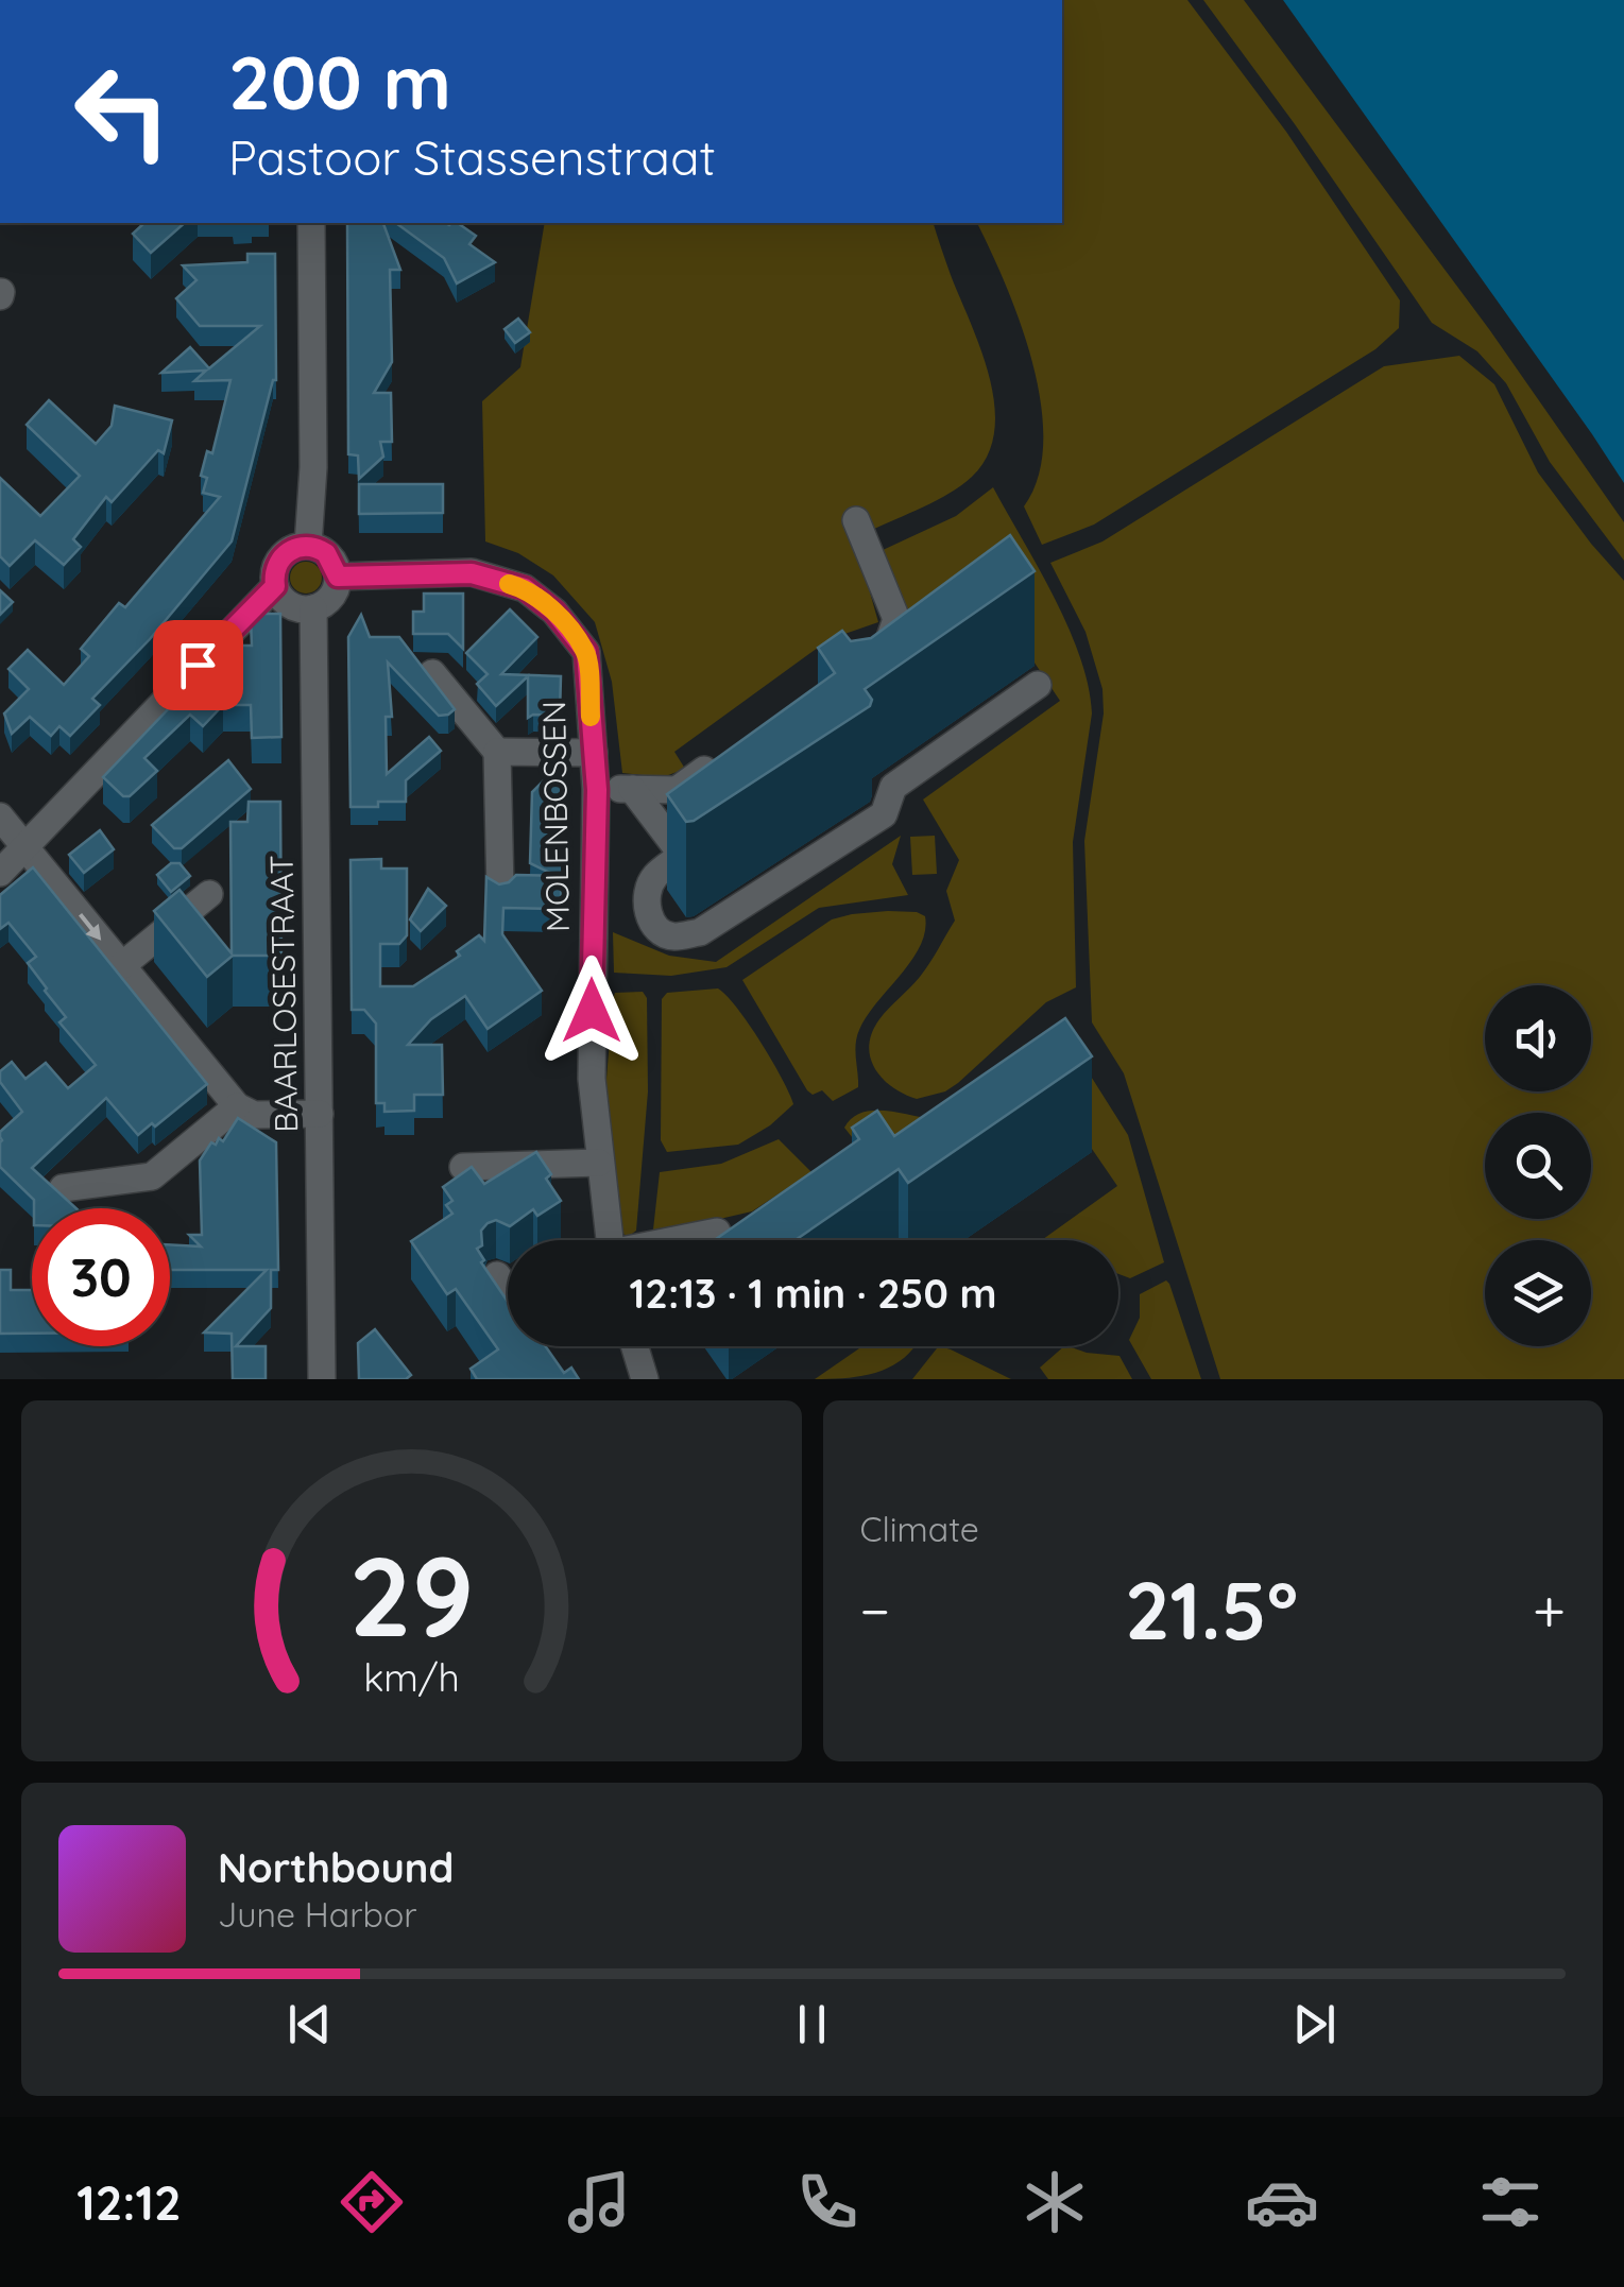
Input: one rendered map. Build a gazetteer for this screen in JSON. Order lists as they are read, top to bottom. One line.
{"streets":{"street":["MOLENBOSSEN","BAARLOSESTRAAT"]},"crossings":[["MOLENBOSSEN","BAARLOSESTRAAT"]],"page":{"turn":["200 m","Pastoor Stassenstraat"],"limit":"30","trip":"12:13 · 1 min · 250 m","tile":"Climate","heat":["−","21.5°","+"],"song":["Northbound","June Harbor"],"tabs":"12:12","gauge":["29","km/h"]}}
